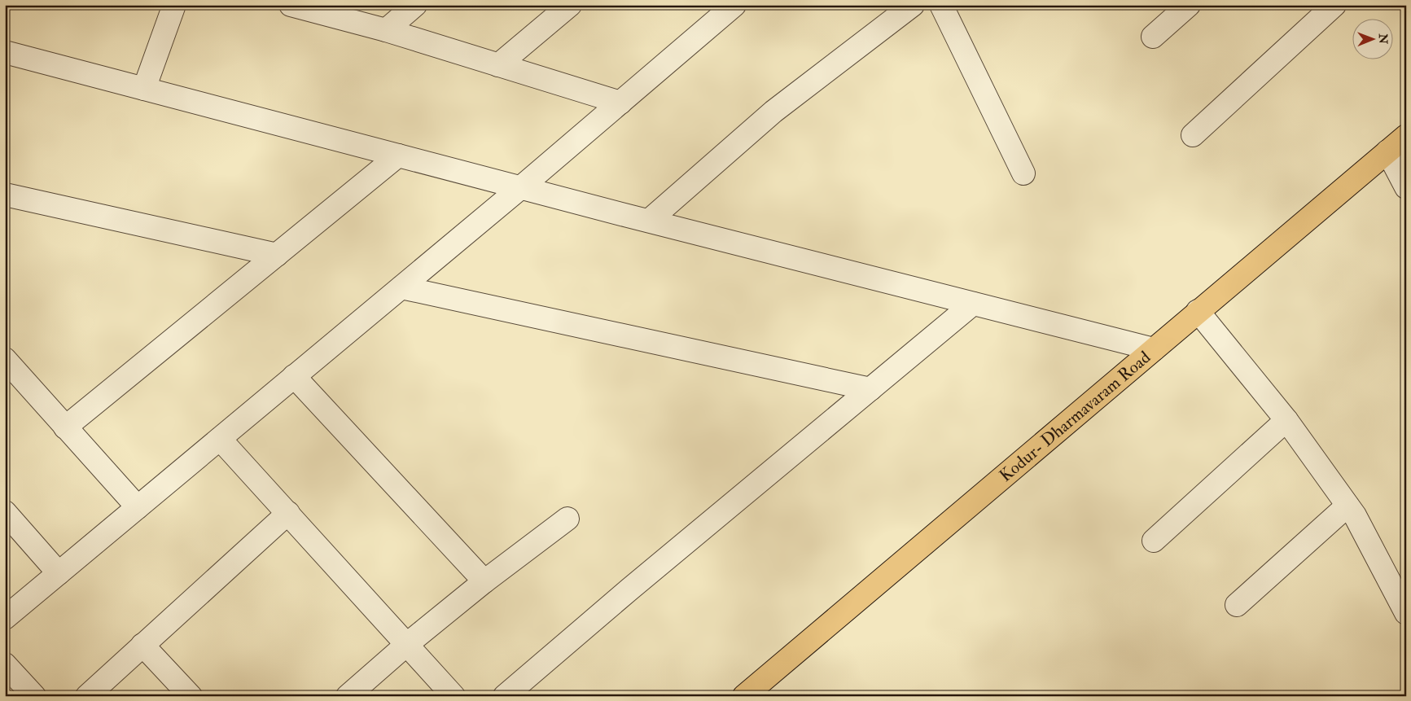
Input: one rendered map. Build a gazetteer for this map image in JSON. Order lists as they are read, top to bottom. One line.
{"streets":{"main road":["Kodur- Dharmavaram Road"]},"north":"right"}
